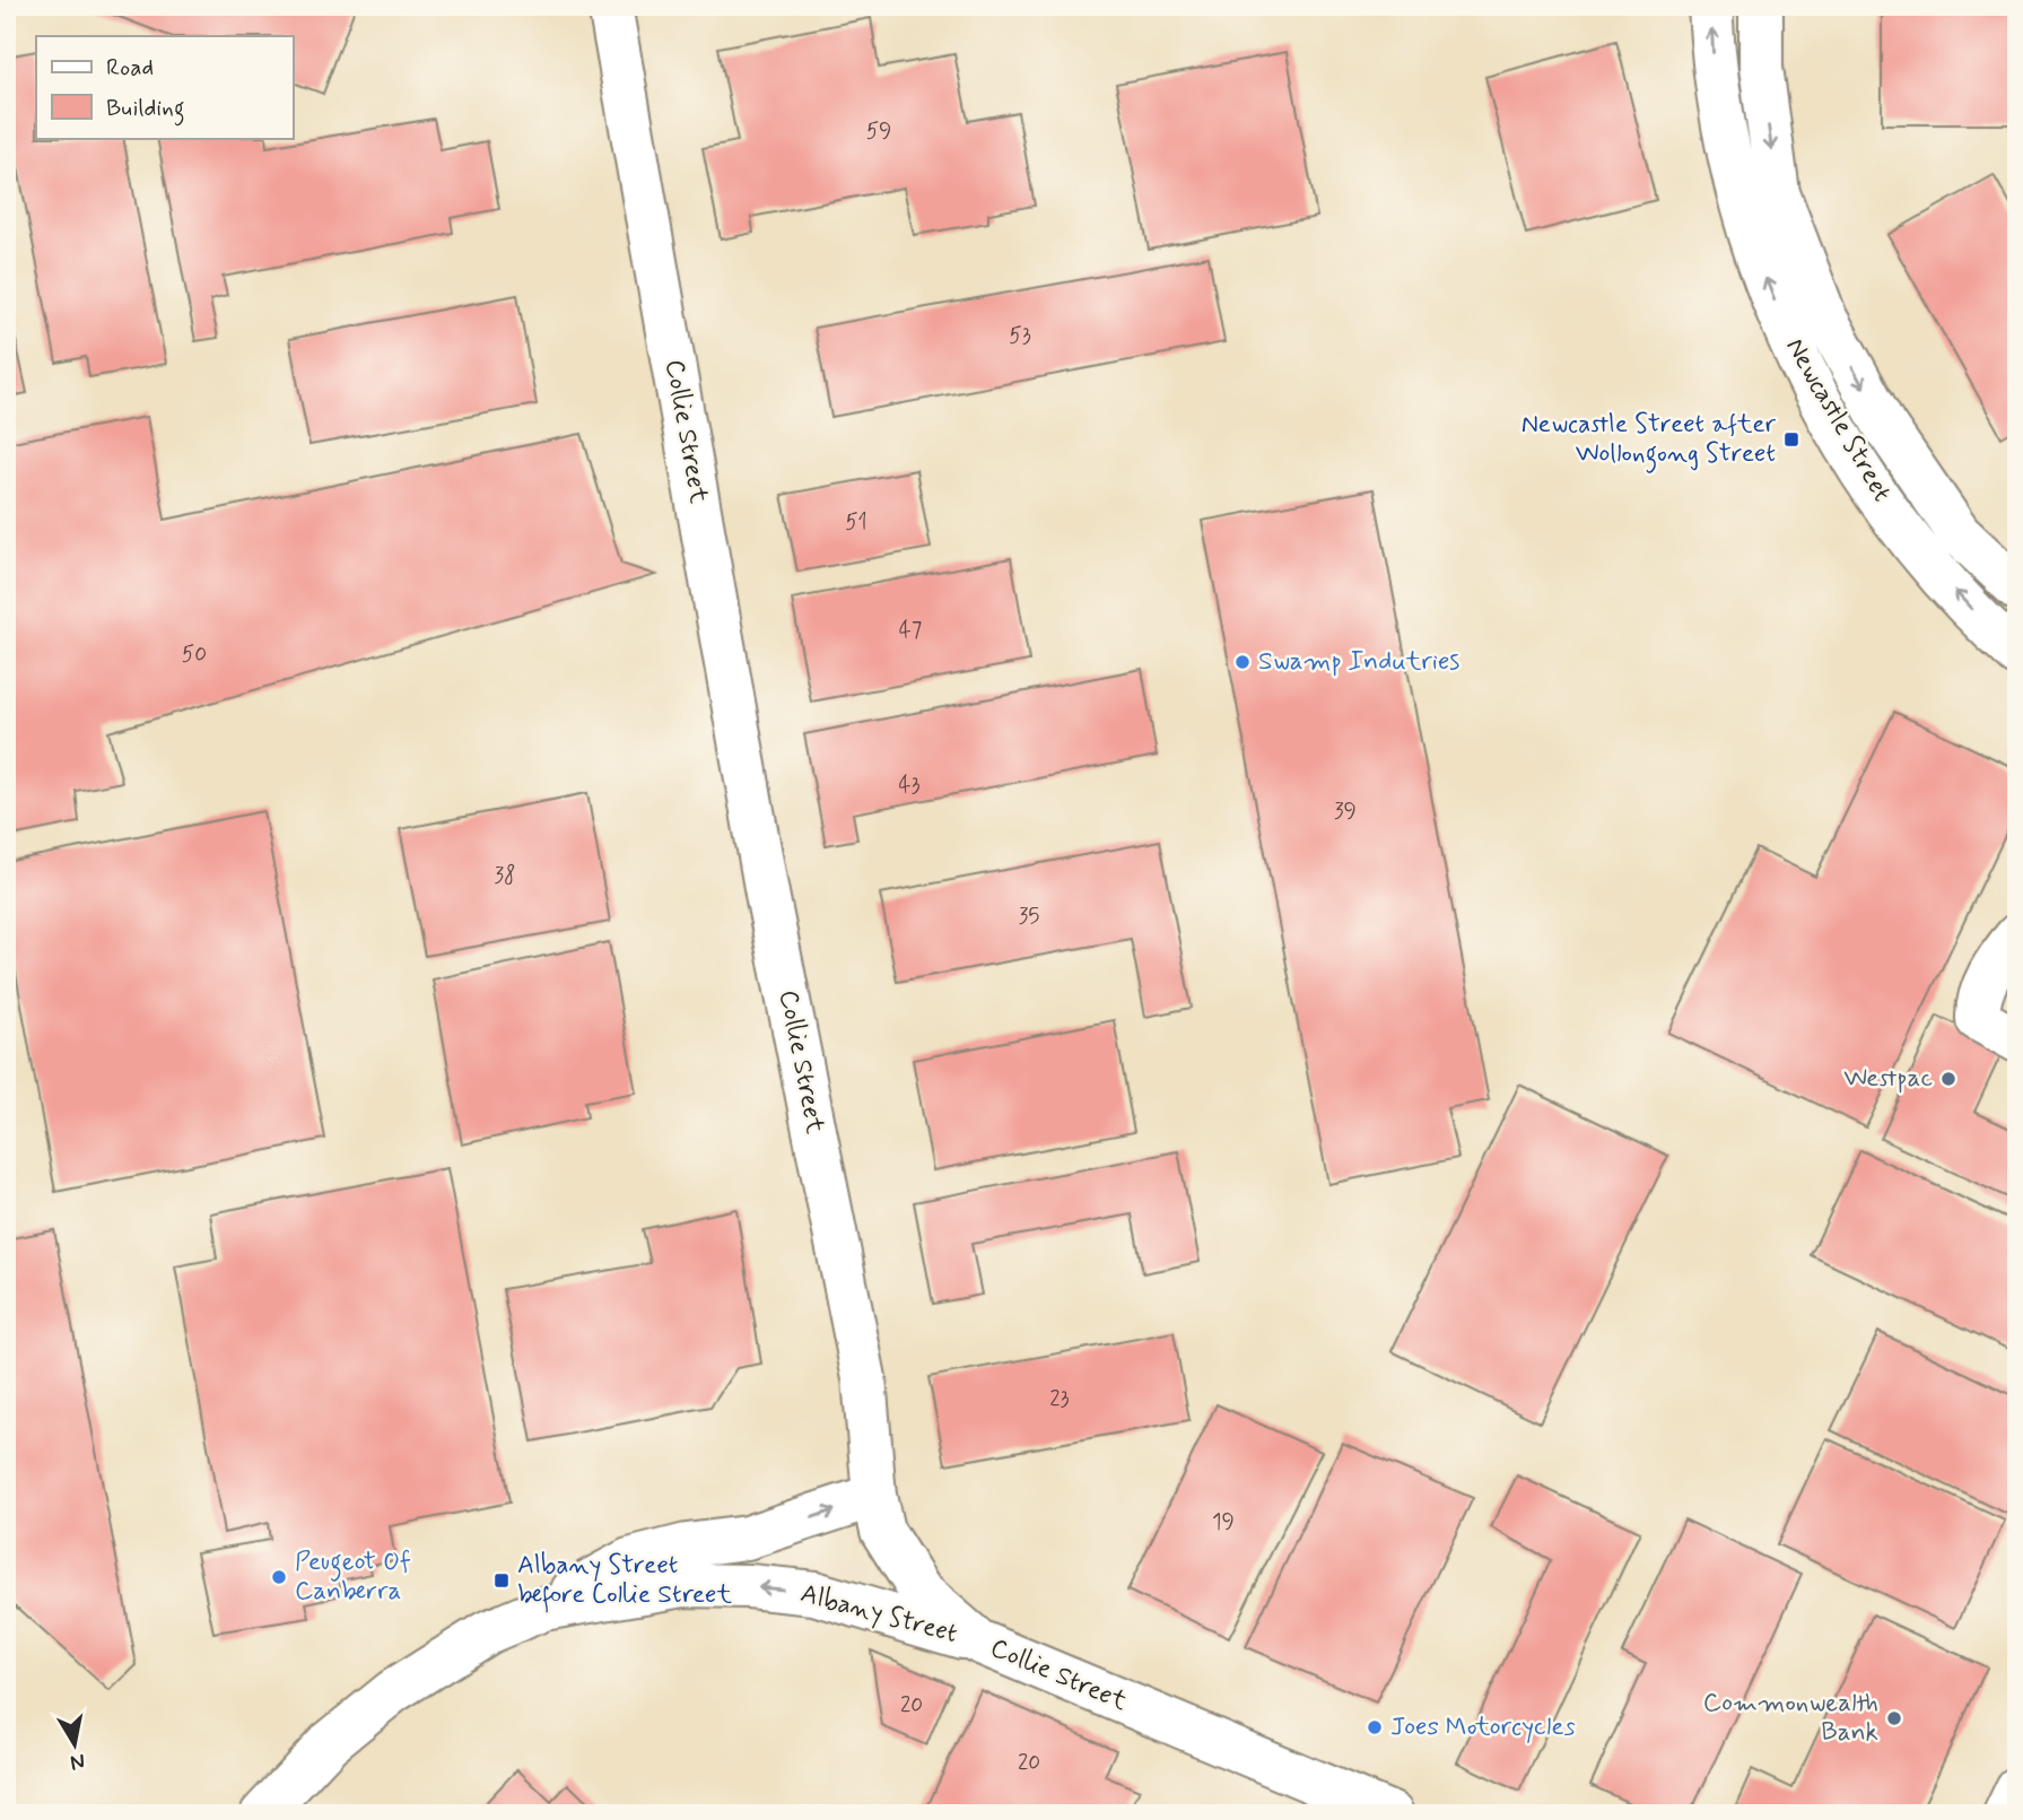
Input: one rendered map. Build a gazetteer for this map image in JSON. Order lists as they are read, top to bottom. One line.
{"streets":{"street":["Newcastle Street","Collie Street","Albany Street"]},"crossings":[["Collie Street","Albany Street"]],"places":{"transit":["Newcastle Street after Wollongong Street","Albany Street before Collie Street"],"other":["Swamp Indutries","Westpac","Peugeot Of Canberra","Commonwealth Bank","Joes Motorcycles"]},"house_numbers":["59","53","51","47","50","43","39","38","35","23","19","20","20"],"legend":["Road","Building"],"north":"bottom"}
